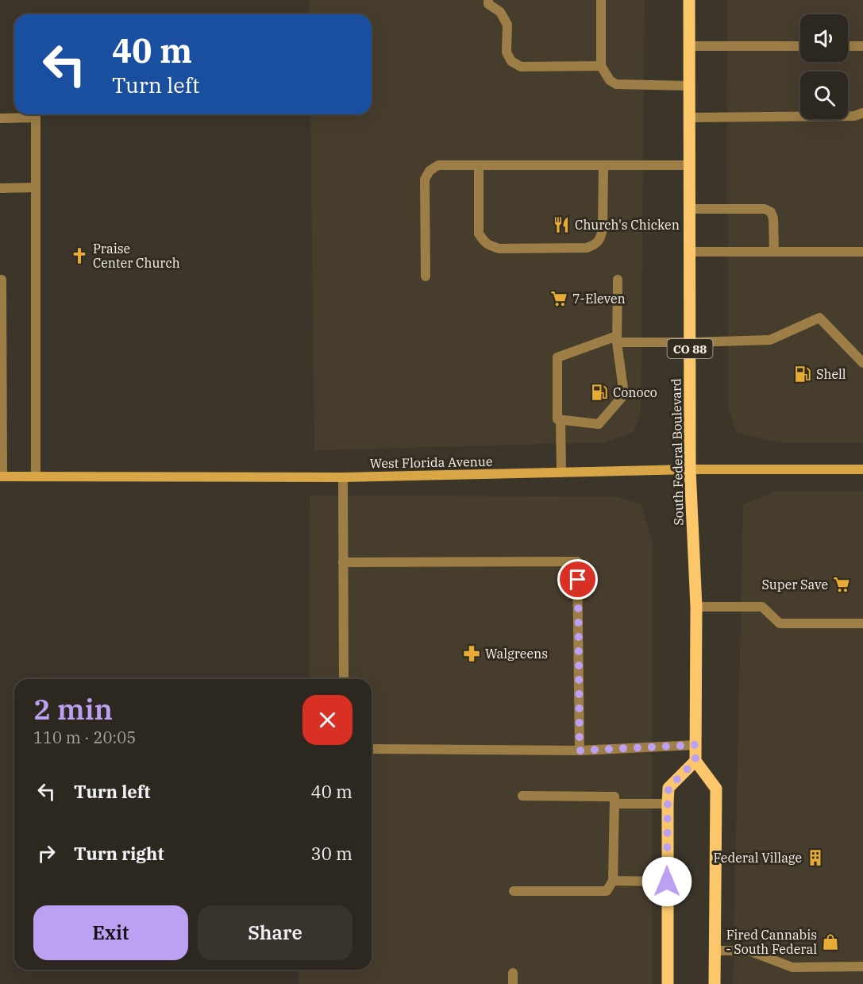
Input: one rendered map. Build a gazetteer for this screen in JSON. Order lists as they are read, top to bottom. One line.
{"streets":{"main road":["CO 88","South Federal Boulevard"],"street":["West Florida Avenue"]},"crossings":[["South Federal Boulevard","West Florida Avenue"]],"places":{"restaurant":["Church's Chicken"],"church":["Praise Center Church"],"supermarket":["7-Eleven","Super Save"],"fuel station":["Shell","Conoco"],"pharmacy":["Walgreens"],"building":["Federal Village"],"shop":["Fired Cannabis - South Federal"]},"page":{"turn":["40 m","Turn left"],"heading":["2 min","110 m · 20:05"],"list":[{"name":"Turn left","value":"40 m"},{"name":"Turn right","value":"30 m"}],"buttons":["Exit","Share"]}}
